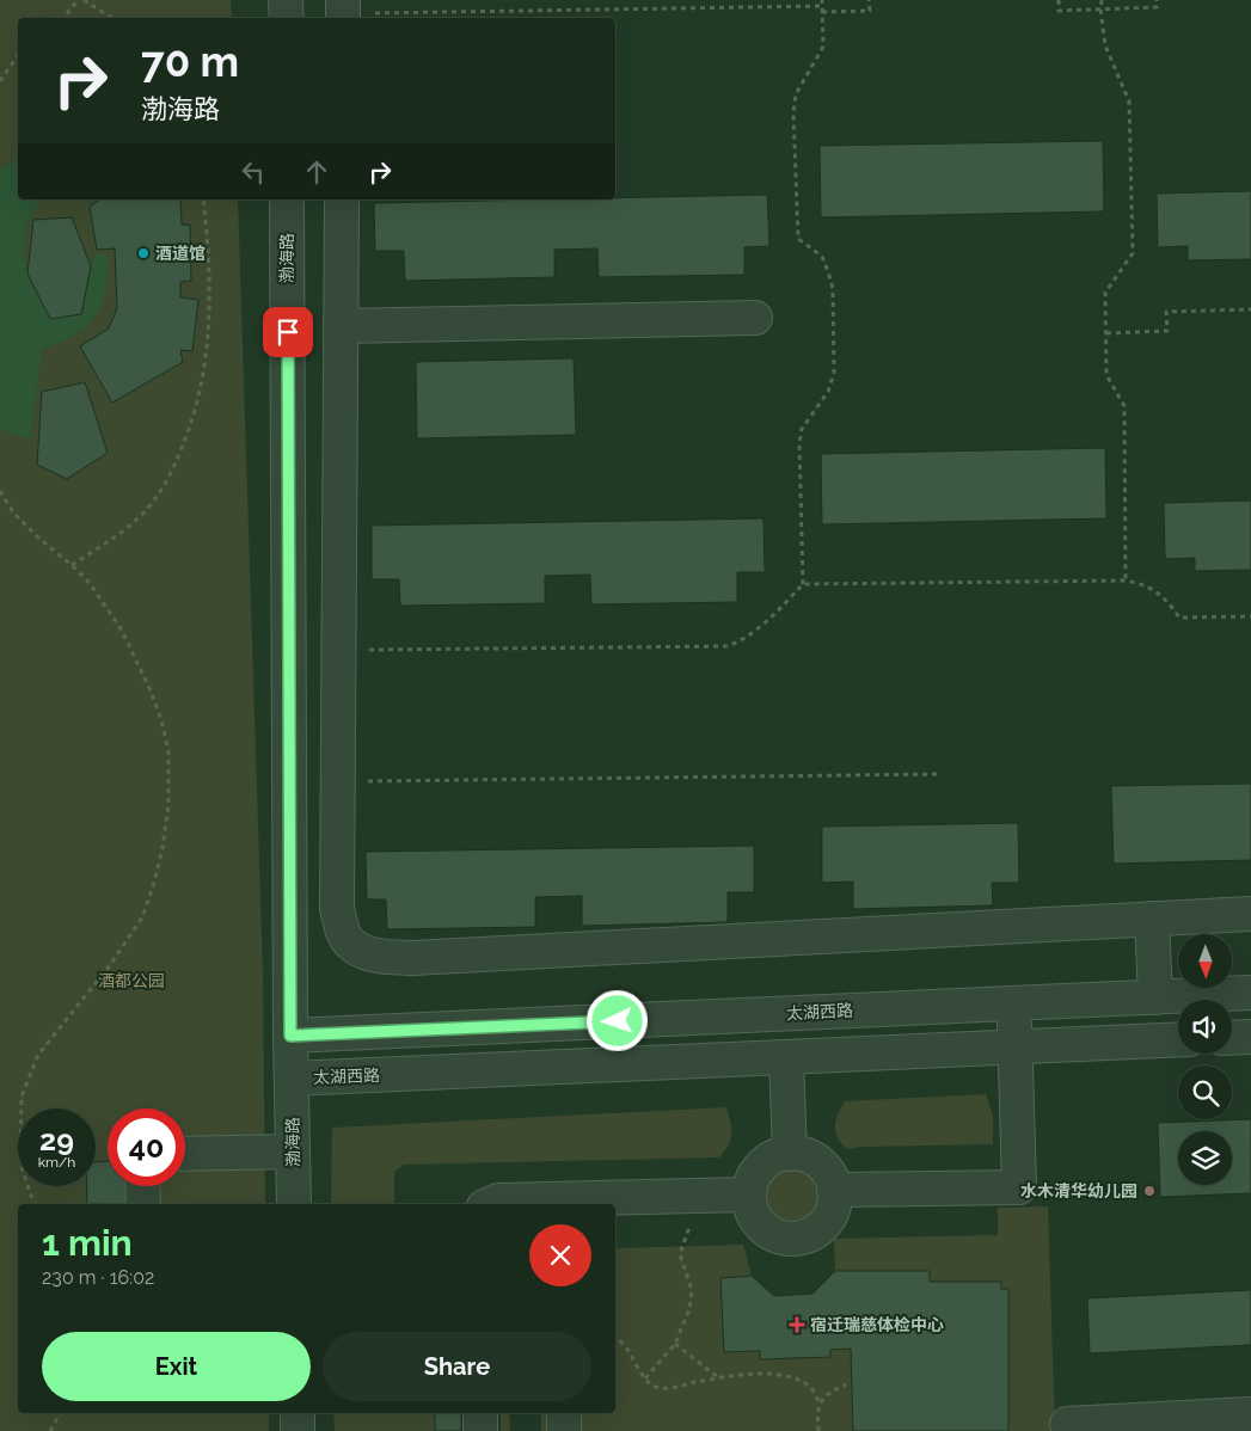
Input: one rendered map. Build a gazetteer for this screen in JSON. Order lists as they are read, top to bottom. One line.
{"streets":{"street":["渤海路","太湖西路"]},"crossings":[["渤海路","太湖西路"]],"parks":["酒都公园"],"places":{"other":["酒道馆","水木清华幼儿园"],"health":["宿迁瑞慈体检中心"]},"north":"bottom","page":{"turn":["70 m","渤海路"],"speed":"29 km/h","limit":"40","heading":["1 min","230 m · 16:02"],"buttons":["Exit","Share"]}}
